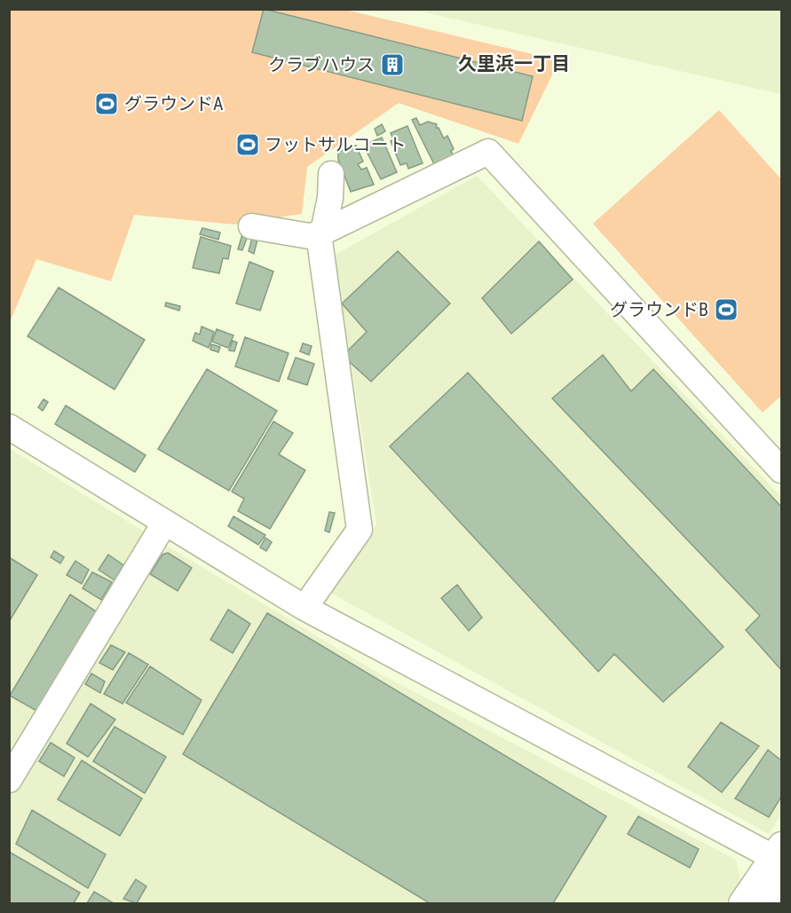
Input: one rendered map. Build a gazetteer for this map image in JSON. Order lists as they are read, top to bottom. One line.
{"districts":["久里浜一丁目"],"places":{"building":["クラブハウス"],"sports":["グラウンドA","フットサルコート","グラウンドB"]}}
